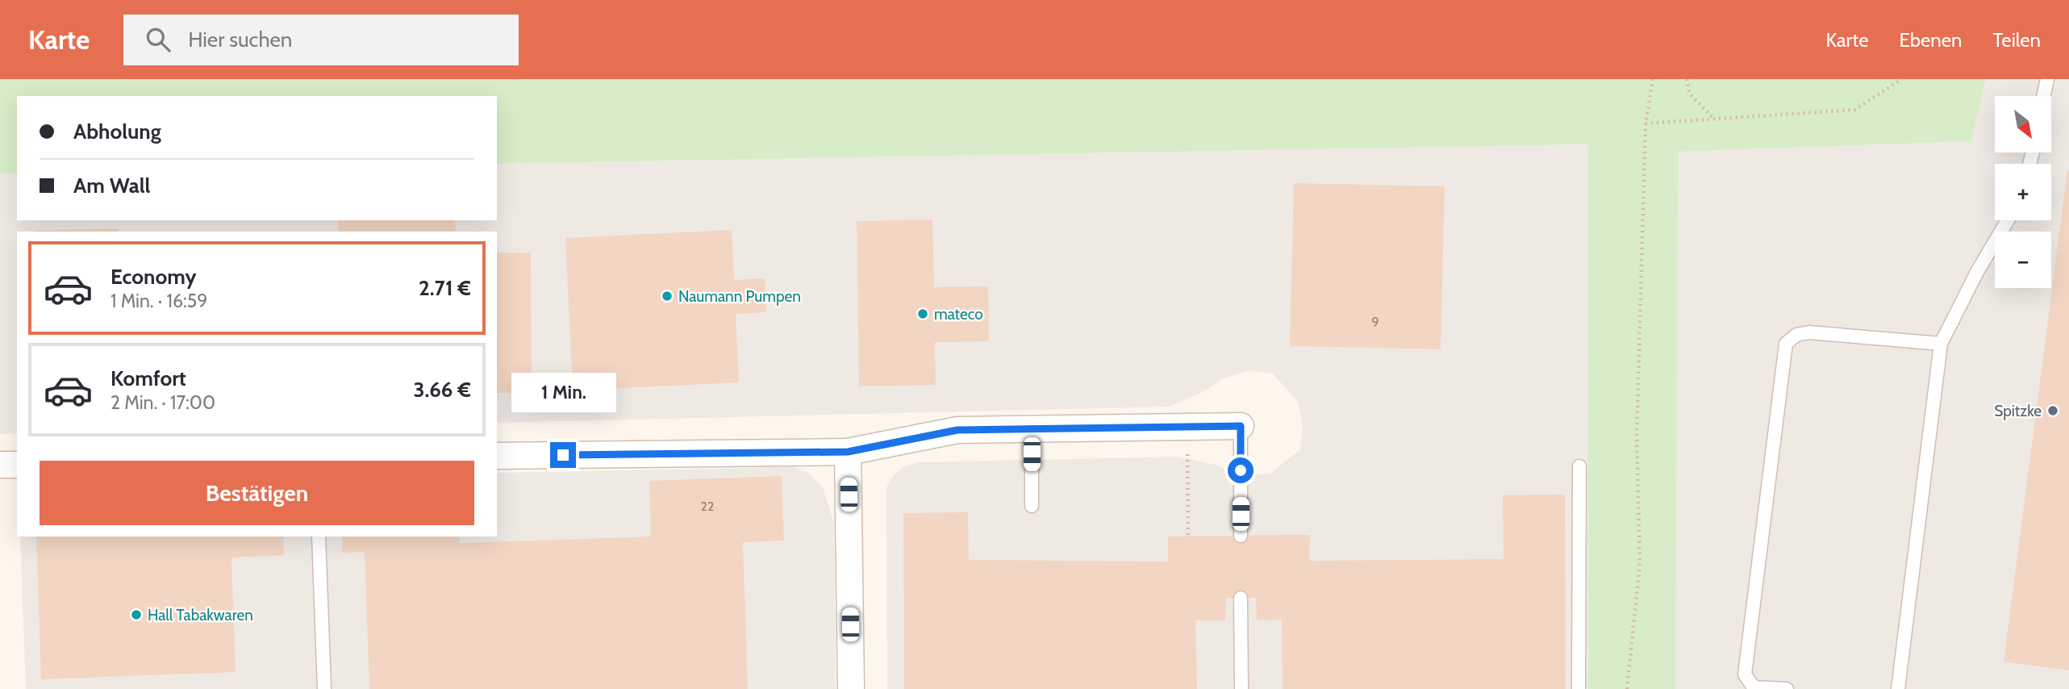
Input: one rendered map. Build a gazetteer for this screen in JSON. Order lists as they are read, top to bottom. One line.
{"places":["Naumann Pumpen","mateco","Spitzke","Hall Tabakwaren"],"house_numbers":["9","22"],"north":"bottom right","page":{"header":"Karte","search":"Hier suchen","nav":["Karte","Ebenen","Teilen"],"map_buttons":["+","−"],"banner":["Abholung","Am Wall"],"list":[{"name":"Economy","note":"1 Min. · 16:59","value":"2.71 €"},{"name":"Komfort","note":"2 Min. · 17:00","value":"3.66 €"}],"bubble":"1 Min.","buttons":"Bestätigen"}}
